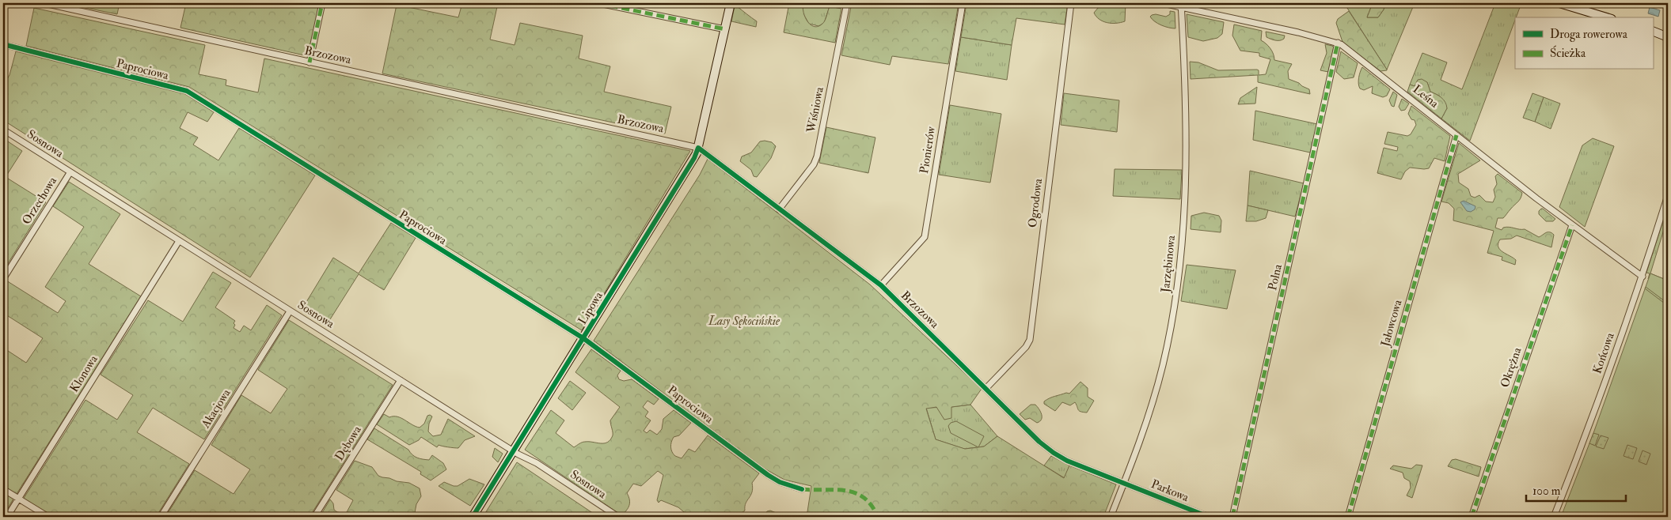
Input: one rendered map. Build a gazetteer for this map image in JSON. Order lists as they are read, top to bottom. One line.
{"streets":{"street":["Brzozowa","Paprociowa","Leśna","Wiśniowa","Sosnowa","Pionierów","Orzechowa","Ogrodowa","Jarzębinowa","Polna","Lipowa","Jałowcowa","Końcowa","Okrężna","Klonowa","Akacjowa","Dębowa","Parkowa"]},"crossings":[["Brzozowa","Wiśniowa"],["Brzozowa","Pionierów"],["Brzozowa","Ogrodowa"],["Brzozowa","Jarzębinowa"],["Brzozowa","Lipowa"],["Brzozowa","Parkowa"],["Paprociowa","Lipowa"],["Leśna","Jarzębinowa"],["Leśna","Polna"],["Leśna","Jałowcowa"],["Leśna","Końcowa"],["Leśna","Okrężna"],["Sosnowa","Orzechowa"],["Sosnowa","Lipowa"],["Sosnowa","Klonowa"],["Sosnowa","Akacjowa"],["Sosnowa","Dębowa"],["Jarzębinowa","Parkowa"]],"parks":["Lasy Sękocińskie"],"legend":["Droga rowerowa","Ścieżka"],"scale_bar":"100 m"}
